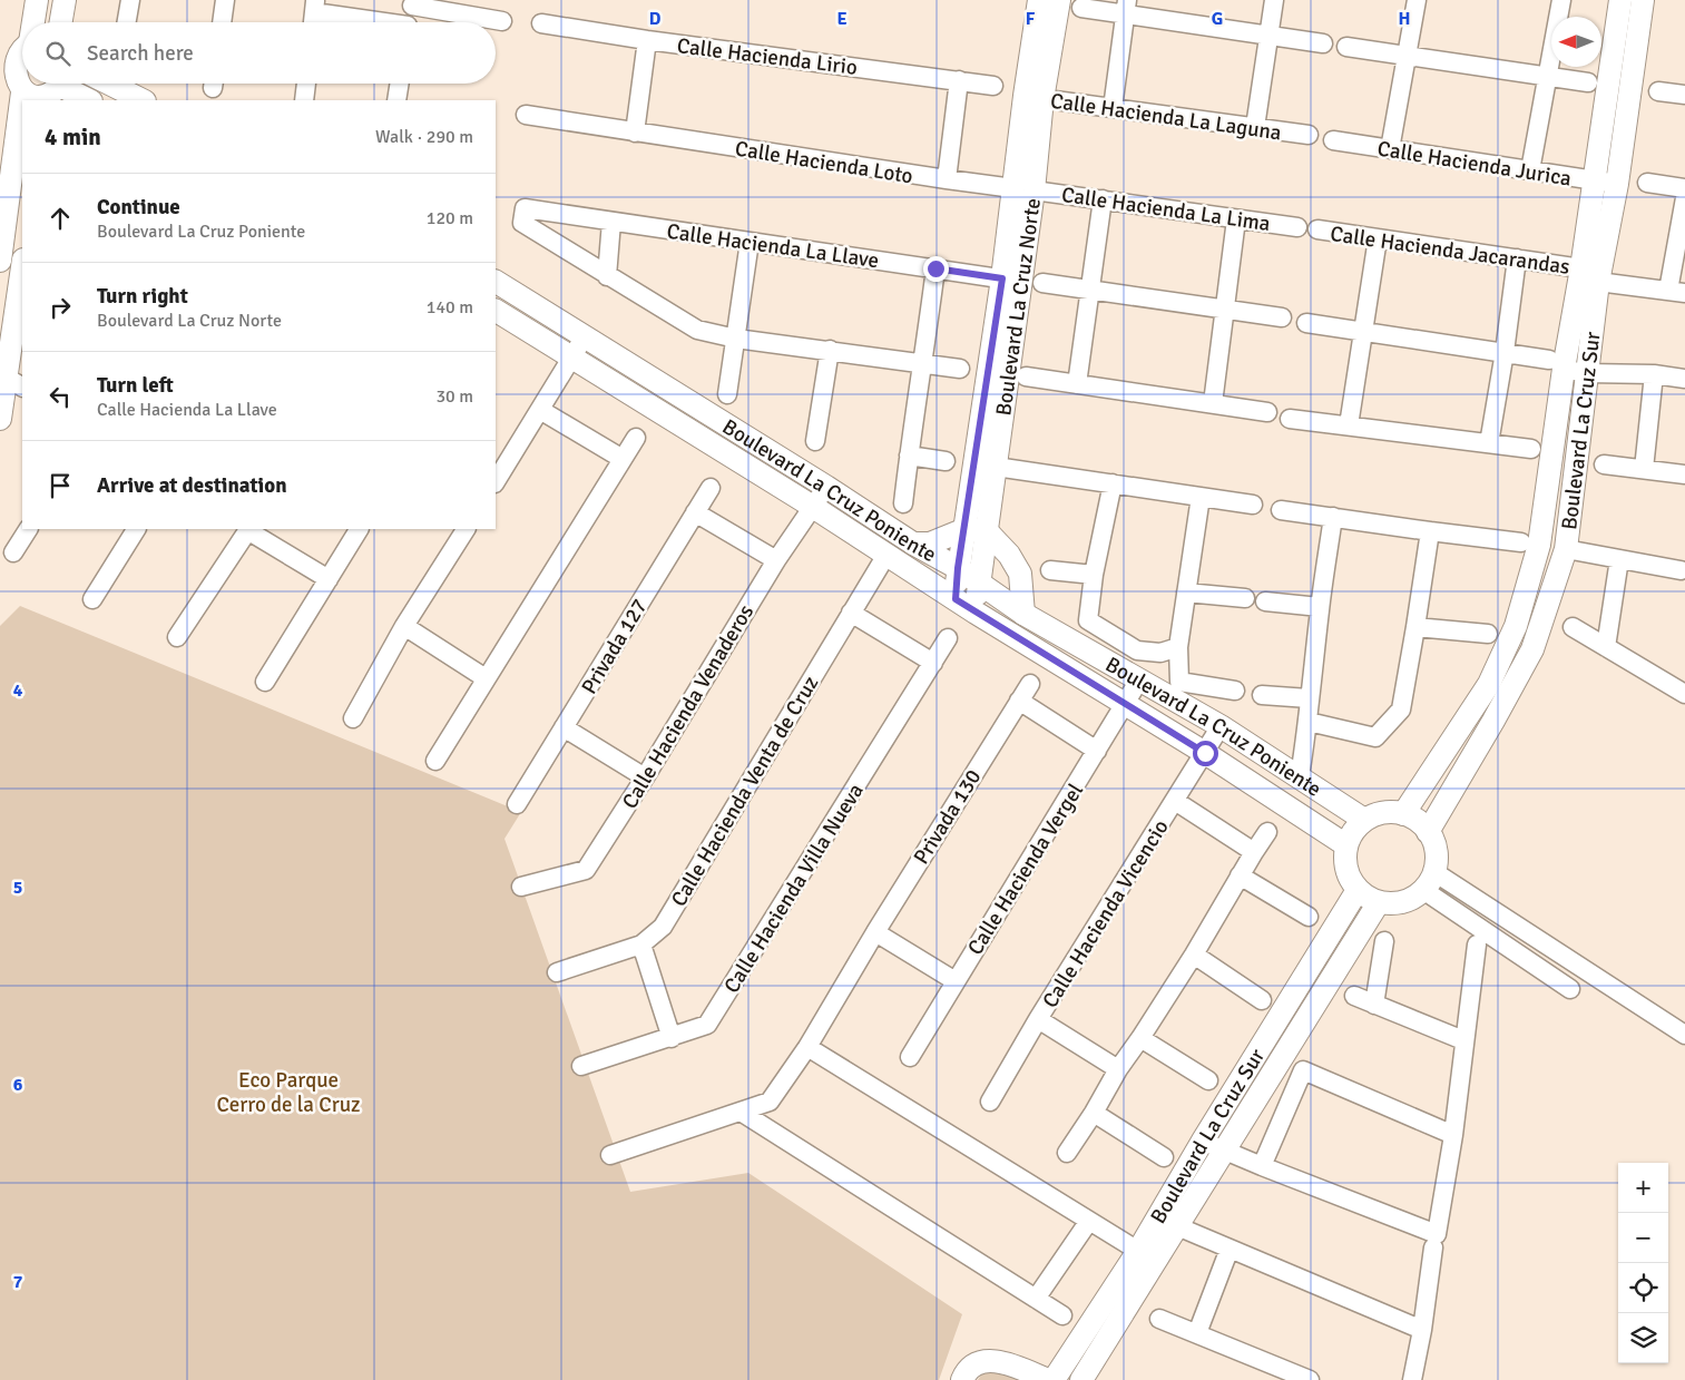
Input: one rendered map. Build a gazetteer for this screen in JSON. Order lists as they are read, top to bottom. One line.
{"streets":{"street":["Calle Hacienda Lirio","Calle Hacienda La Laguna","Calle Hacienda Loto","Calle Hacienda Jurica","Calle Hacienda La Lima","Calle Hacienda La Llave","Calle Hacienda Jacarandas","Boulevard La Cruz Norte","Boulevard La Cruz Sur","Boulevard La Cruz Poniente","Privada 127","Calle Hacienda Venaderos","Calle Hacienda Venta de Cruz","Privada 130","Calle Hacienda Vergel","Calle Hacienda Villa Nueva","Calle Hacienda Vicencio"]},"crossings":[["Calle Hacienda La Laguna","Boulevard La Cruz Norte"],["Calle Hacienda Loto","Calle Hacienda La Lima"],["Calle Hacienda Loto","Boulevard La Cruz Norte"],["Calle Hacienda Jurica","Boulevard La Cruz Sur"],["Calle Hacienda La Lima","Boulevard La Cruz Norte"],["Calle Hacienda La Llave","Boulevard La Cruz Norte"],["Calle Hacienda Jacarandas","Boulevard La Cruz Sur"],["Boulevard La Cruz Norte","Boulevard La Cruz Poniente"],["Boulevard La Cruz Sur","Boulevard La Cruz Poniente"],["Boulevard La Cruz Poniente","Calle Hacienda Venaderos"],["Boulevard La Cruz Poniente","Calle Hacienda Venta de Cruz"],["Boulevard La Cruz Poniente","Calle Hacienda Vergel"],["Boulevard La Cruz Poniente","Calle Hacienda Vicencio"]],"parks":["Eco Parque Cerro de la Cruz"],"north":"left","page":{"search":"Search here","heading":["4 min","Walk · 290 m"],"list":[["Continue","Boulevard La Cruz Poniente","120 m"],["Turn right","Boulevard La Cruz Norte","140 m"],["Turn left","Calle Hacienda La Llave","30 m"],"Arrive at destination"],"map_buttons":["+","−"]},"grid":{"columns":["D","E","F","G","H"],"rows":["4","5","6","7"]}}
